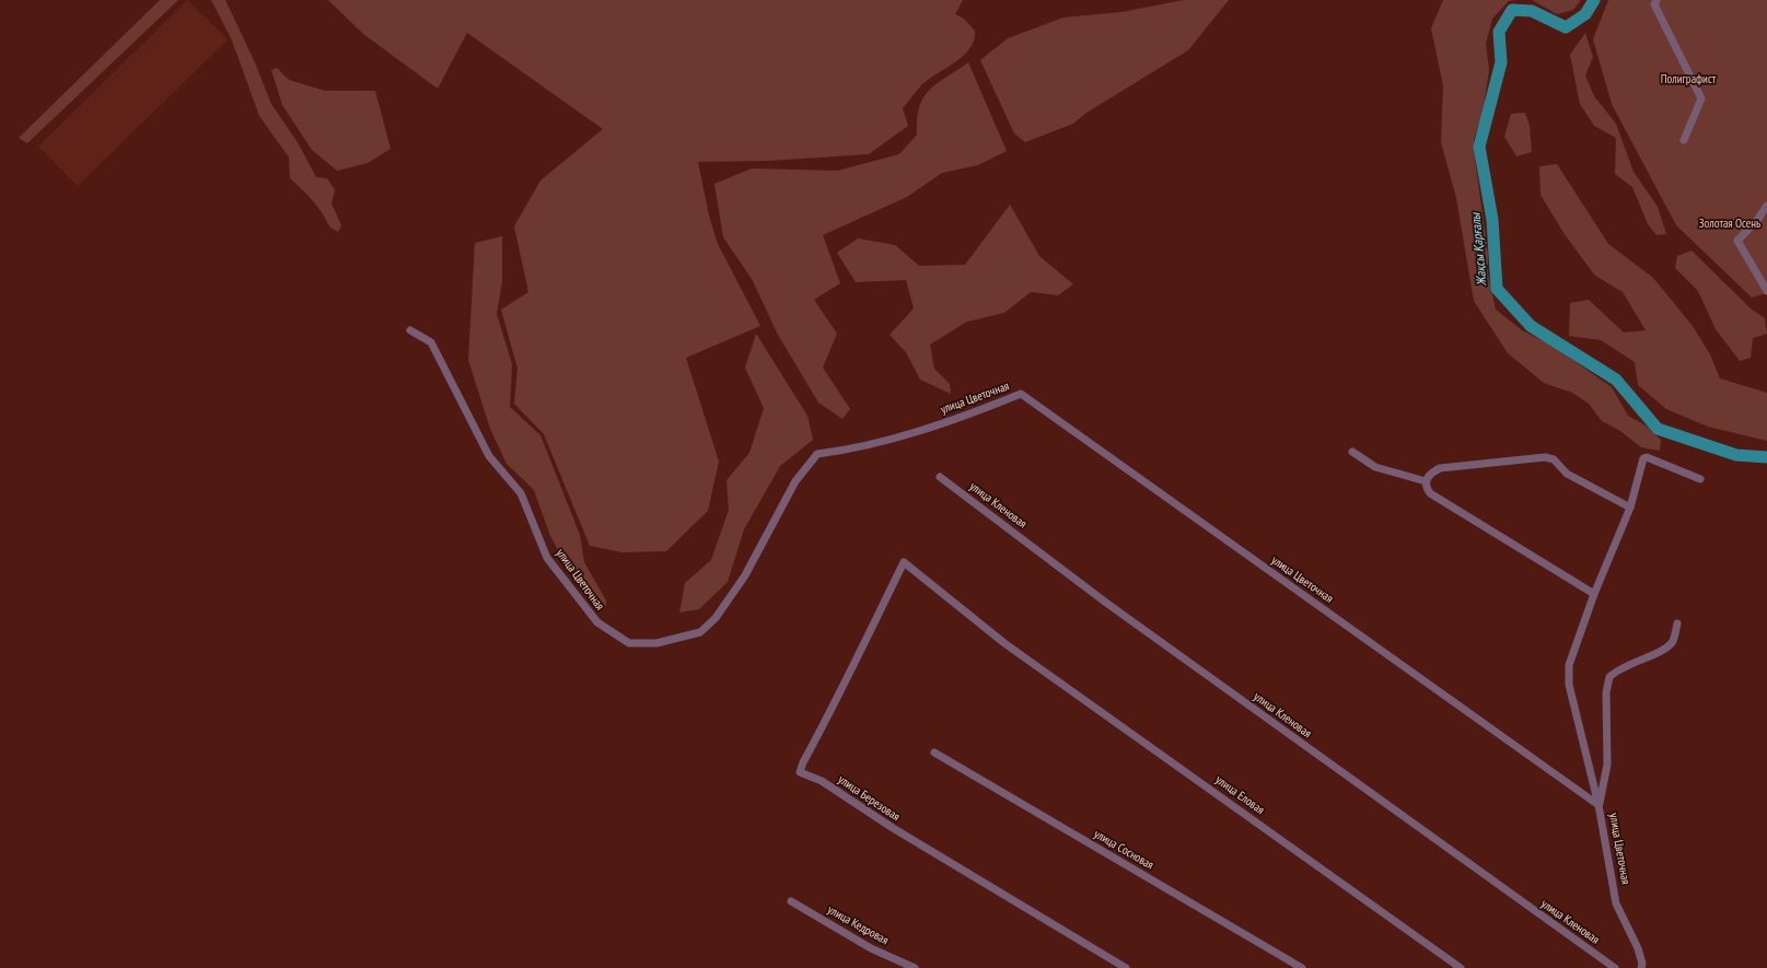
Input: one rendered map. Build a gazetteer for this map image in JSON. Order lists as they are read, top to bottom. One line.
{"streets":{"street":["улица Цветочная","улица Кленовая","улица Еловая","улица Березовая","улица Сосновая","улица Кедровая"]},"crossings":[["улица Еловая","улица Березовая"]],"water":["Жақсы Қарғалы"],"parks":["Полиграфист","Золотая Осень"]}
